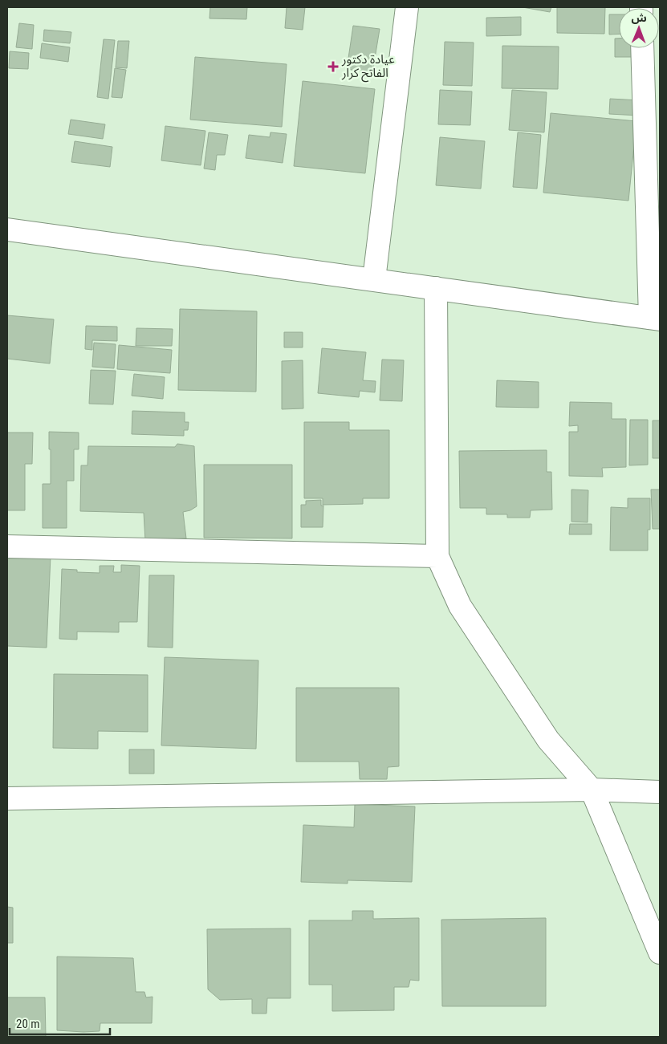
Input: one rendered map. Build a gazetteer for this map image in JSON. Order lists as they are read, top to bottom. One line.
{"places":{"health":["عيادة دكتور الفاتح كرار"]},"scale_bar":"20 m","north":"top"}
